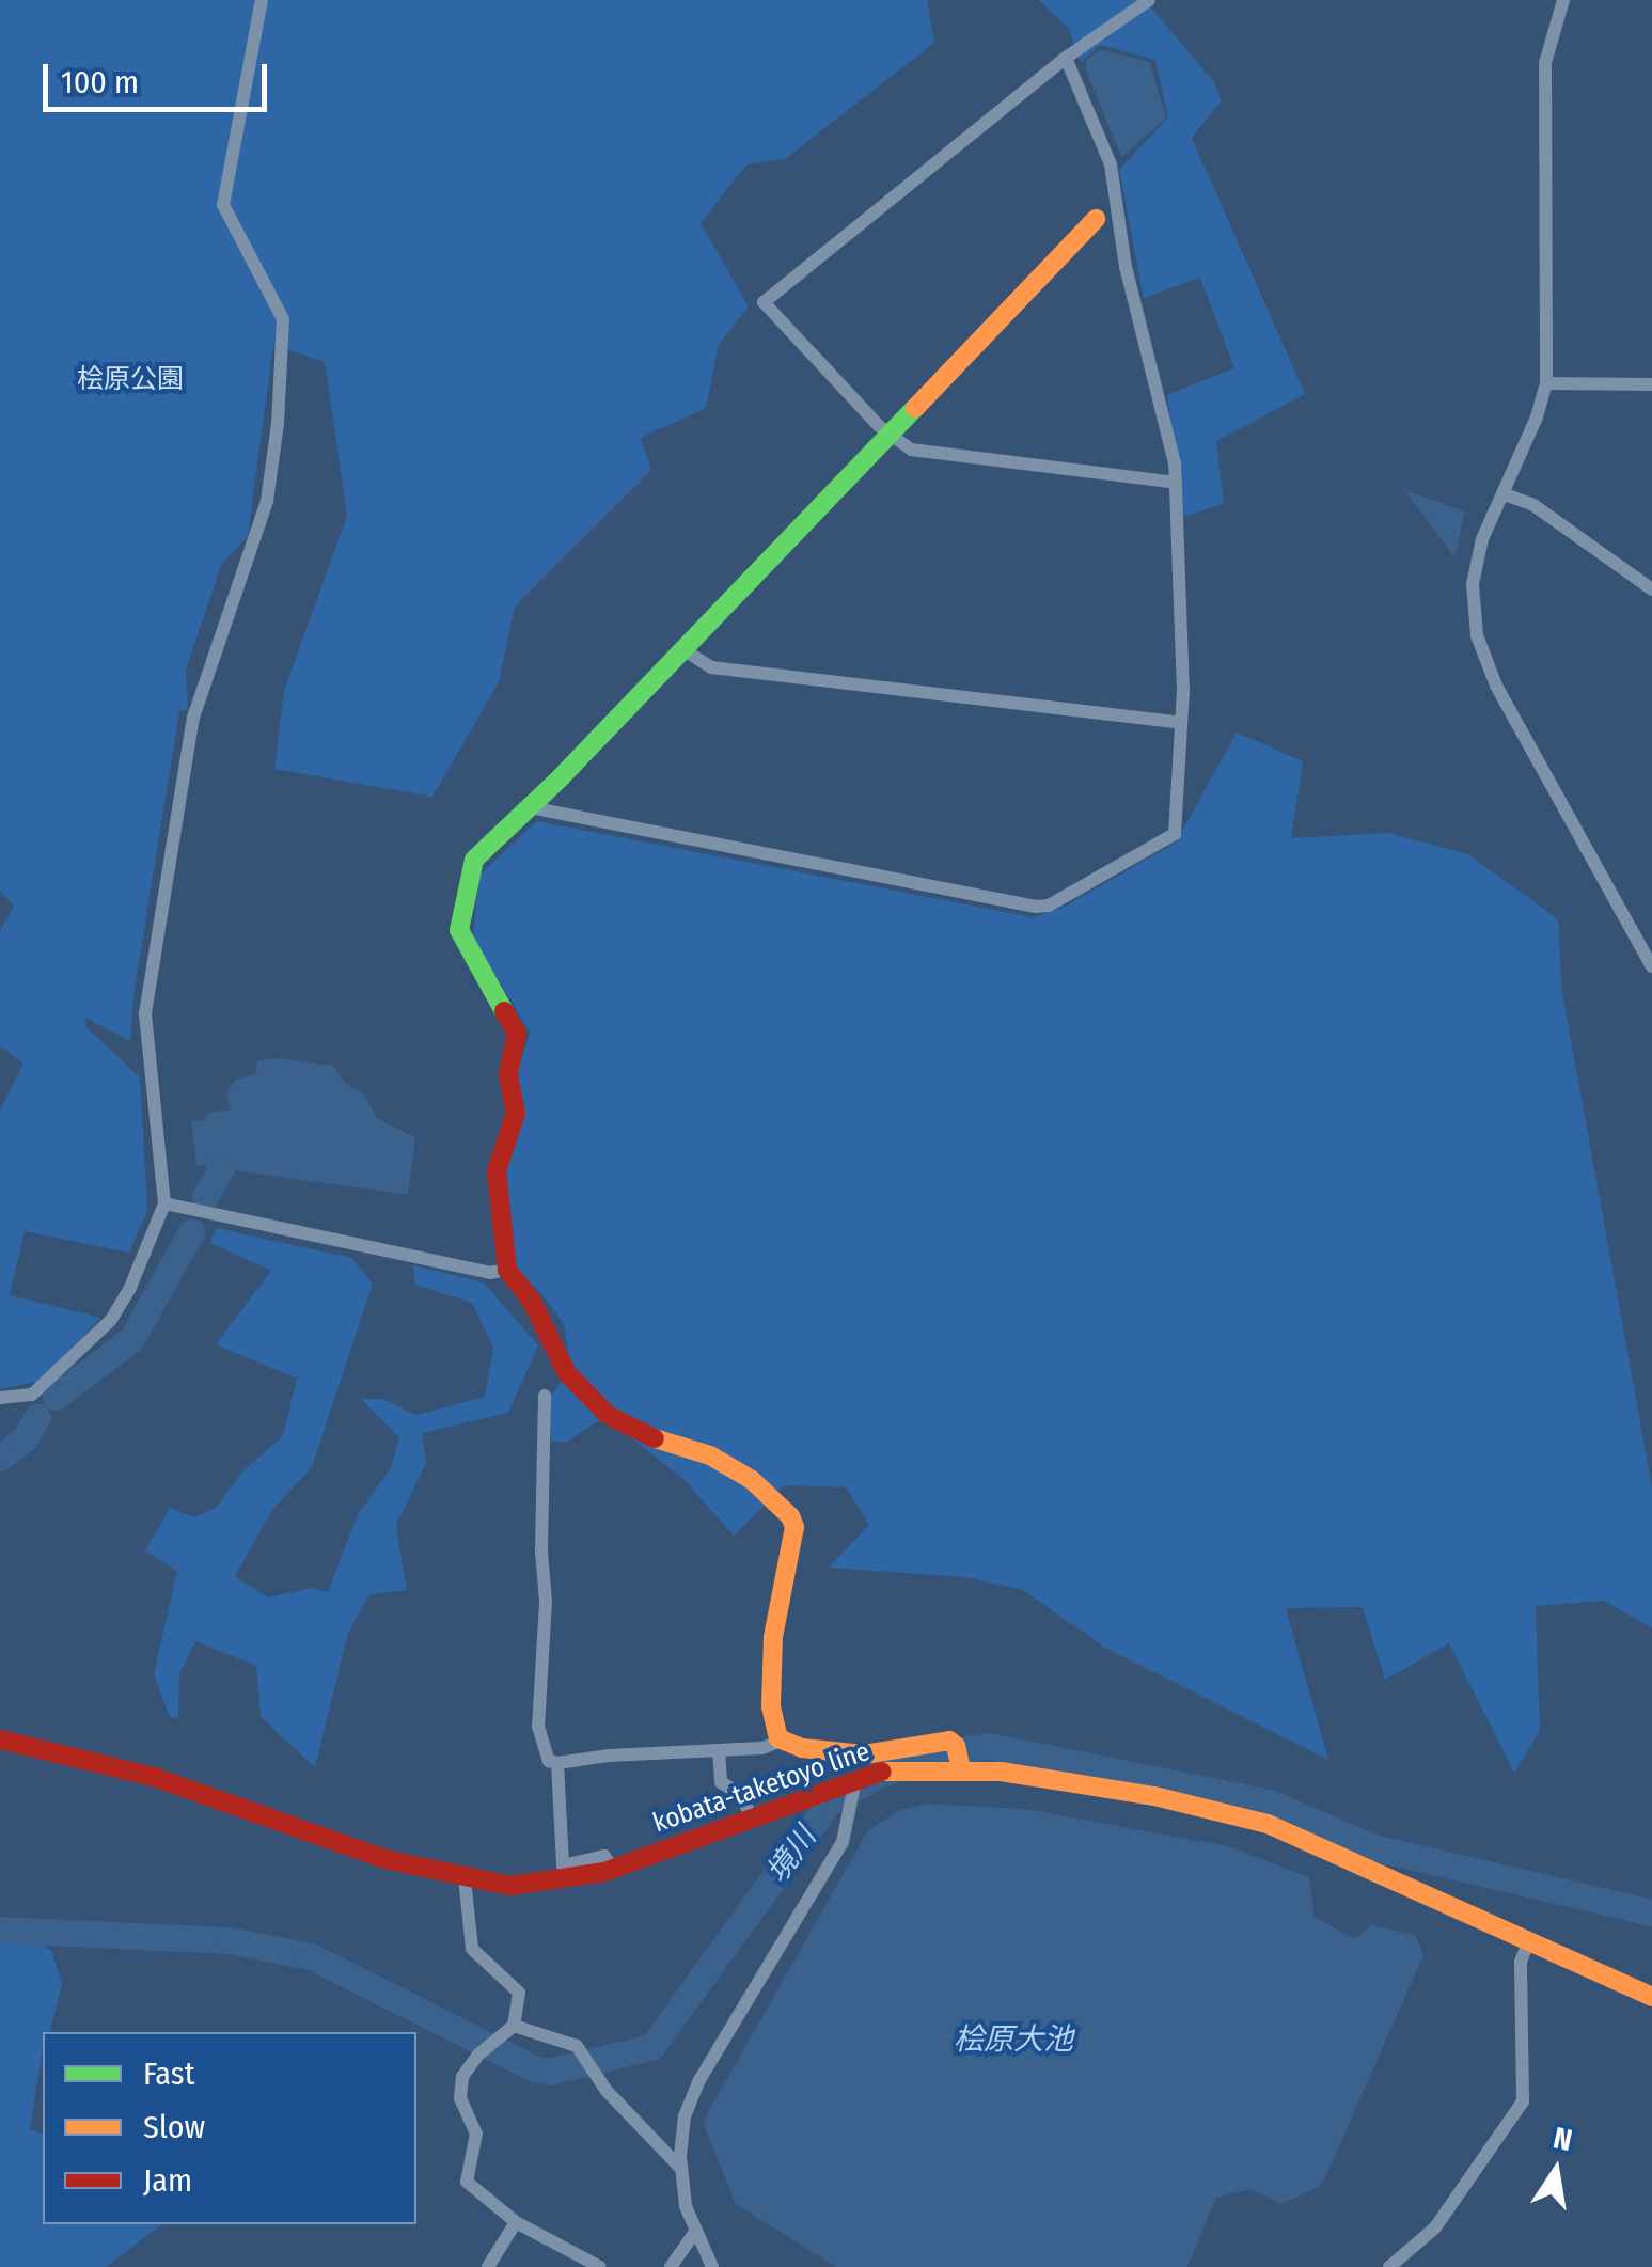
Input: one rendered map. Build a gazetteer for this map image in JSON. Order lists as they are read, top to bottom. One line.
{"streets":{"street":["kobata-taketoyo line"]},"water":["境川","桧原大池"],"parks":["桧原公園"],"legend":["Fast","Slow","Jam"],"scale_bar":"100 m","north":"top"}
